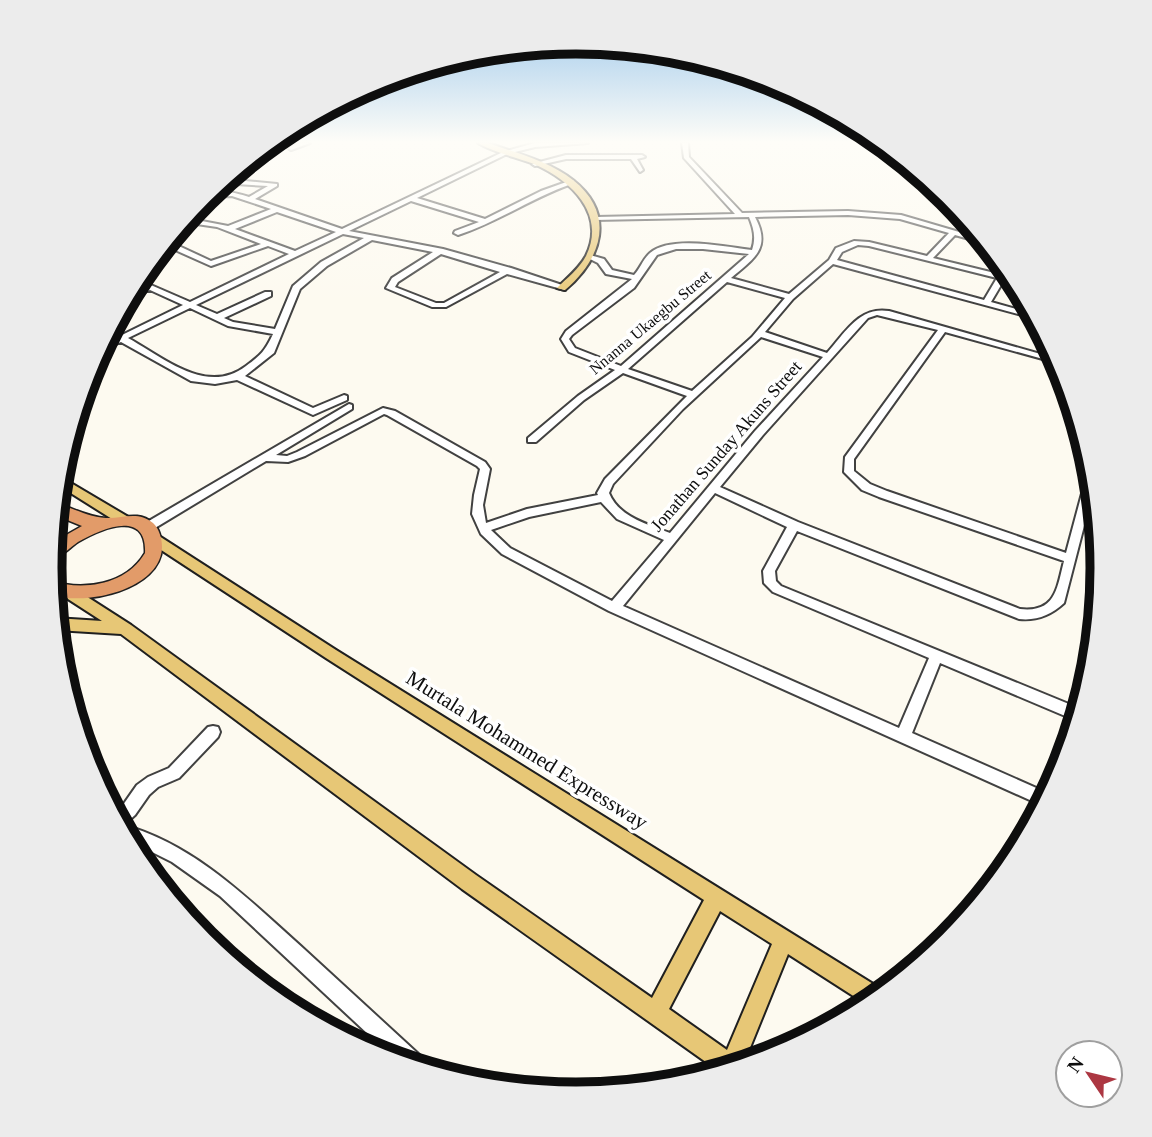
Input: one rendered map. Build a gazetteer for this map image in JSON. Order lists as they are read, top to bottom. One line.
{"streets":{"main road":["Murtala Mohammed Expressway"],"street":["Nnanna Ukaegbu Street","Jonathan Sunday Akuns Street"]},"north":"top left"}
